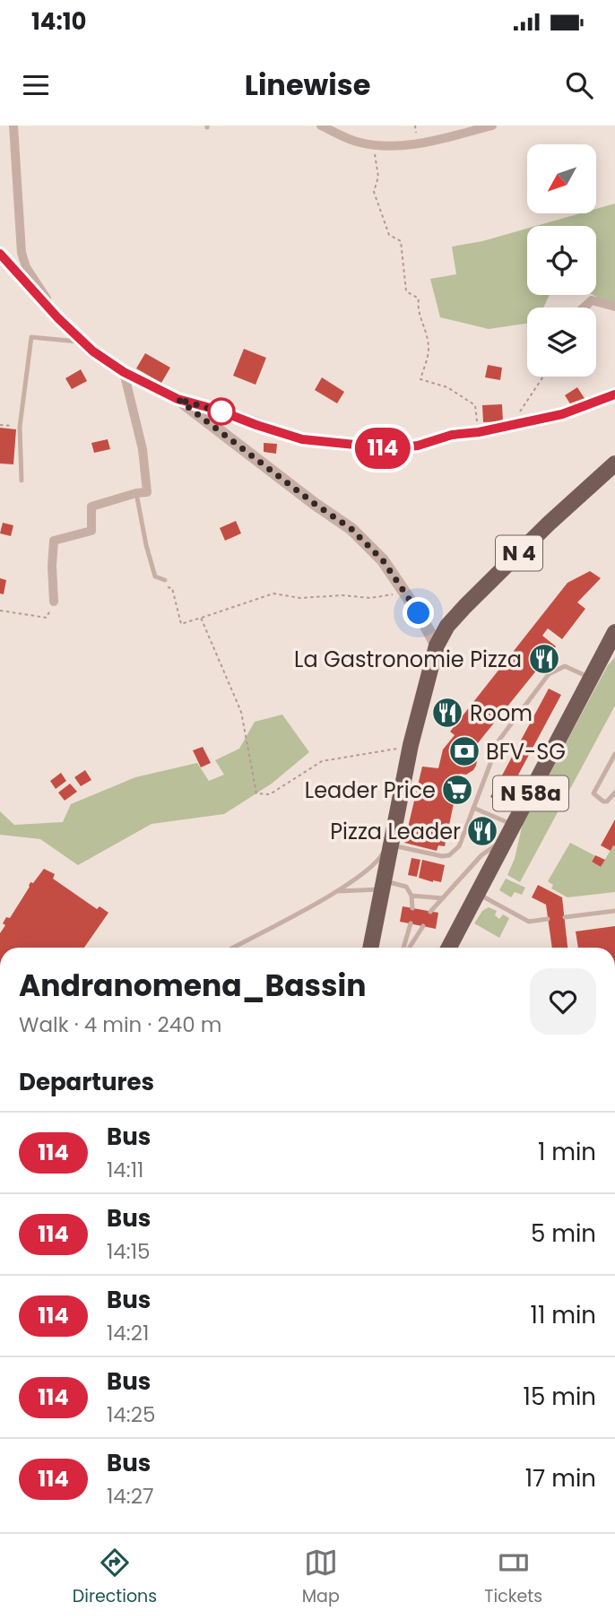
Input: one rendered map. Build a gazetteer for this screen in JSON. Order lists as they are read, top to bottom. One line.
{"streets":{"main road":["N 4","N 58a"]},"places":{"restaurant":["La Gastronomie Pizza","Room","Pizza Leader"],"bank":["BFV-SG"],"supermarket":["Leader Price"]},"lines":["bus line 114"],"north":"bottom left","page":{"status":"14:10","header":"Linewise","on_map":"114","heading":[["Andranomena_Bassin","Walk · 4 min · 240 m"],"Departures"],"list":[{"mark":"114","name":"Bus","note":"14:11","value":"1 min"},{"mark":"114","name":"Bus","note":"14:15","value":"5 min"},{"mark":"114","name":"Bus","note":"14:21","value":"11 min"},{"mark":"114","name":"Bus","note":"14:25","value":"15 min"},{"mark":"114","name":"Bus","note":"14:27","value":"17 min"}],"tabs":["Directions","Map","Tickets"]}}
